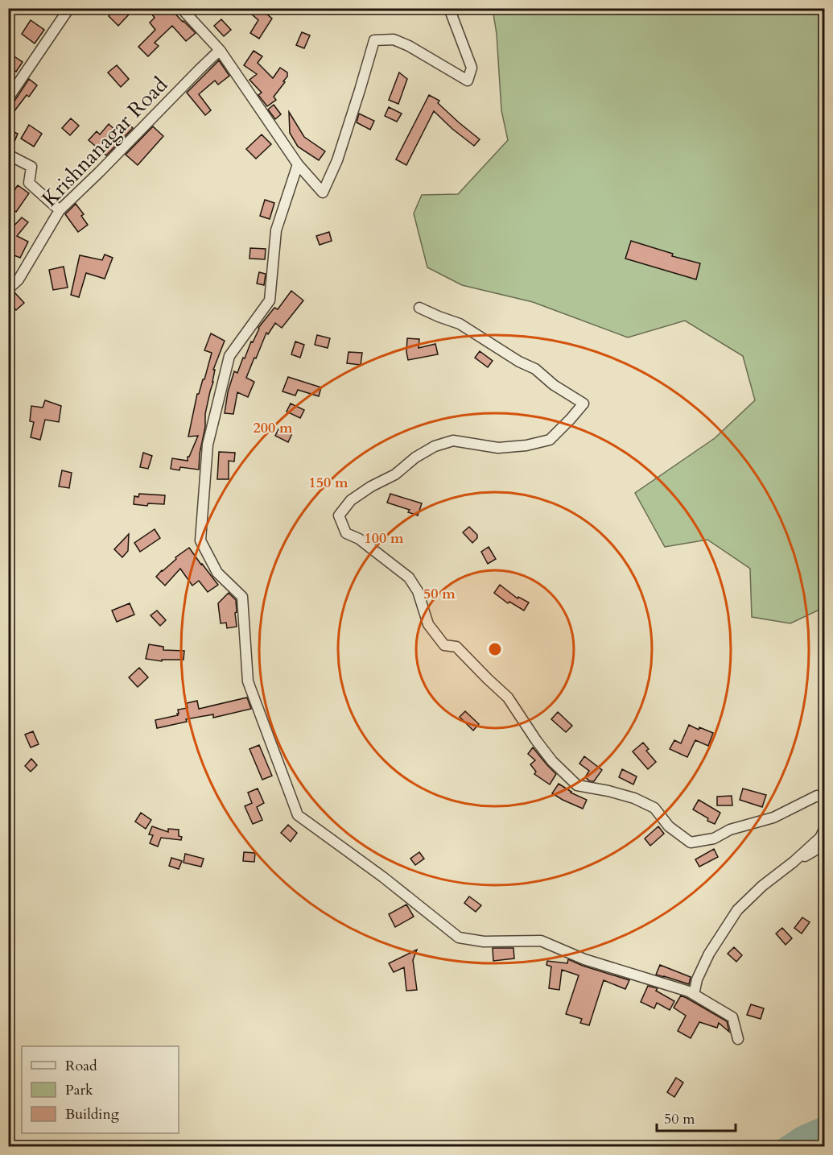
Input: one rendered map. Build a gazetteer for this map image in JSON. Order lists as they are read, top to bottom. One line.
{"streets":{"street":["Krishnanagar Road"]},"legend":["Road","Park","Building"],"scale_bar":"50 m","rings":["200 m","150 m","100 m","50 m"]}
